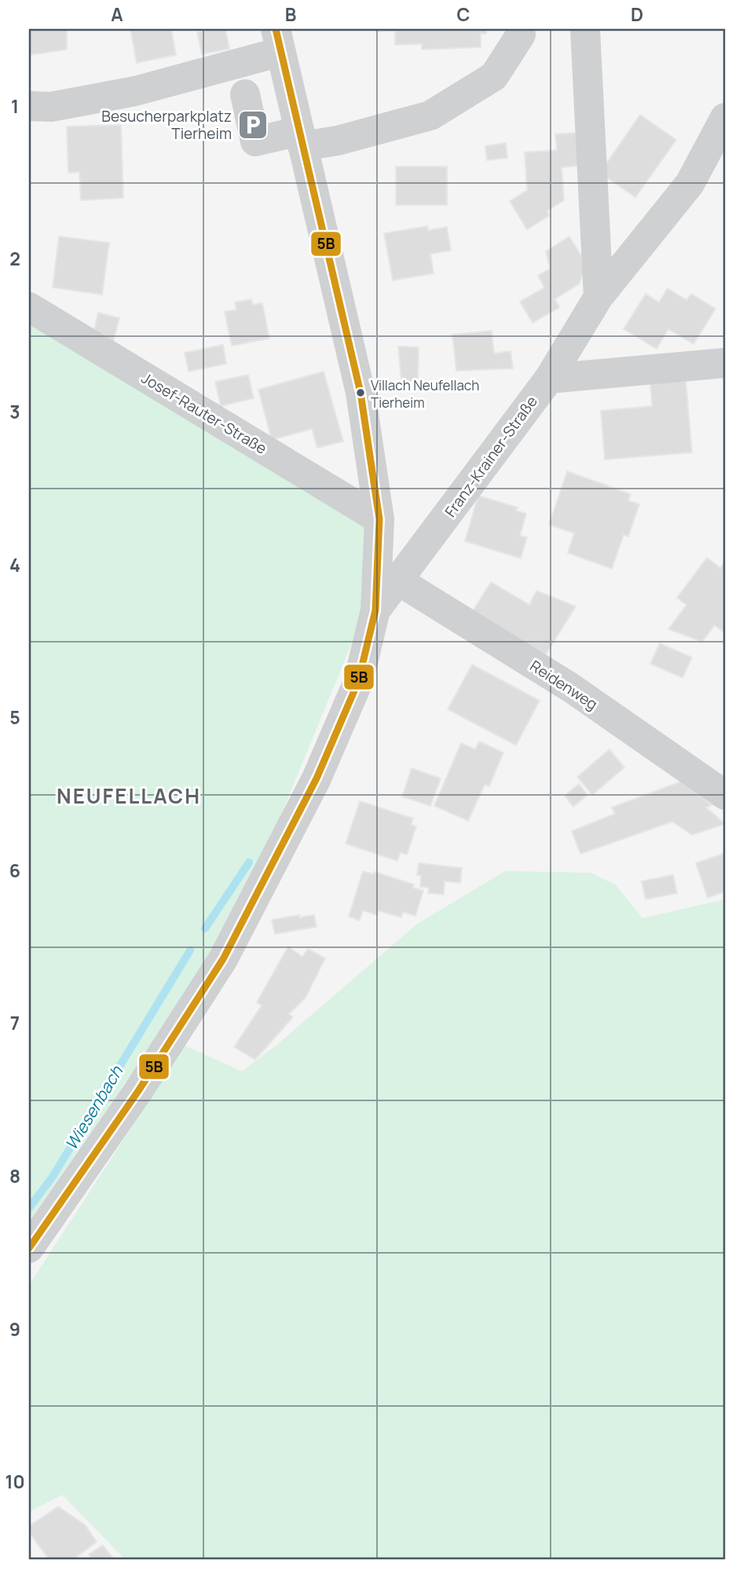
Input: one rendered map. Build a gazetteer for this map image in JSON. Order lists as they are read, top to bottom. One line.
{"streets":{"street":["Josef-Rauter-Straße","Franz-Krainer-Straße","Reidenweg"]},"crossings":[["Franz-Krainer-Straße","Reidenweg"]],"districts":["NEUFELLACH"],"water":["Wiesenbach"],"places":{"parking":["Besucherparkplatz Tierheim"],"other":["Villach Neufellach Tierheim"]},"lines":["transit line 5B"],"grid":{"columns":["A","B","C","D"],"rows":["1","2","3","4","5","6","7","8","9","10"]}}
